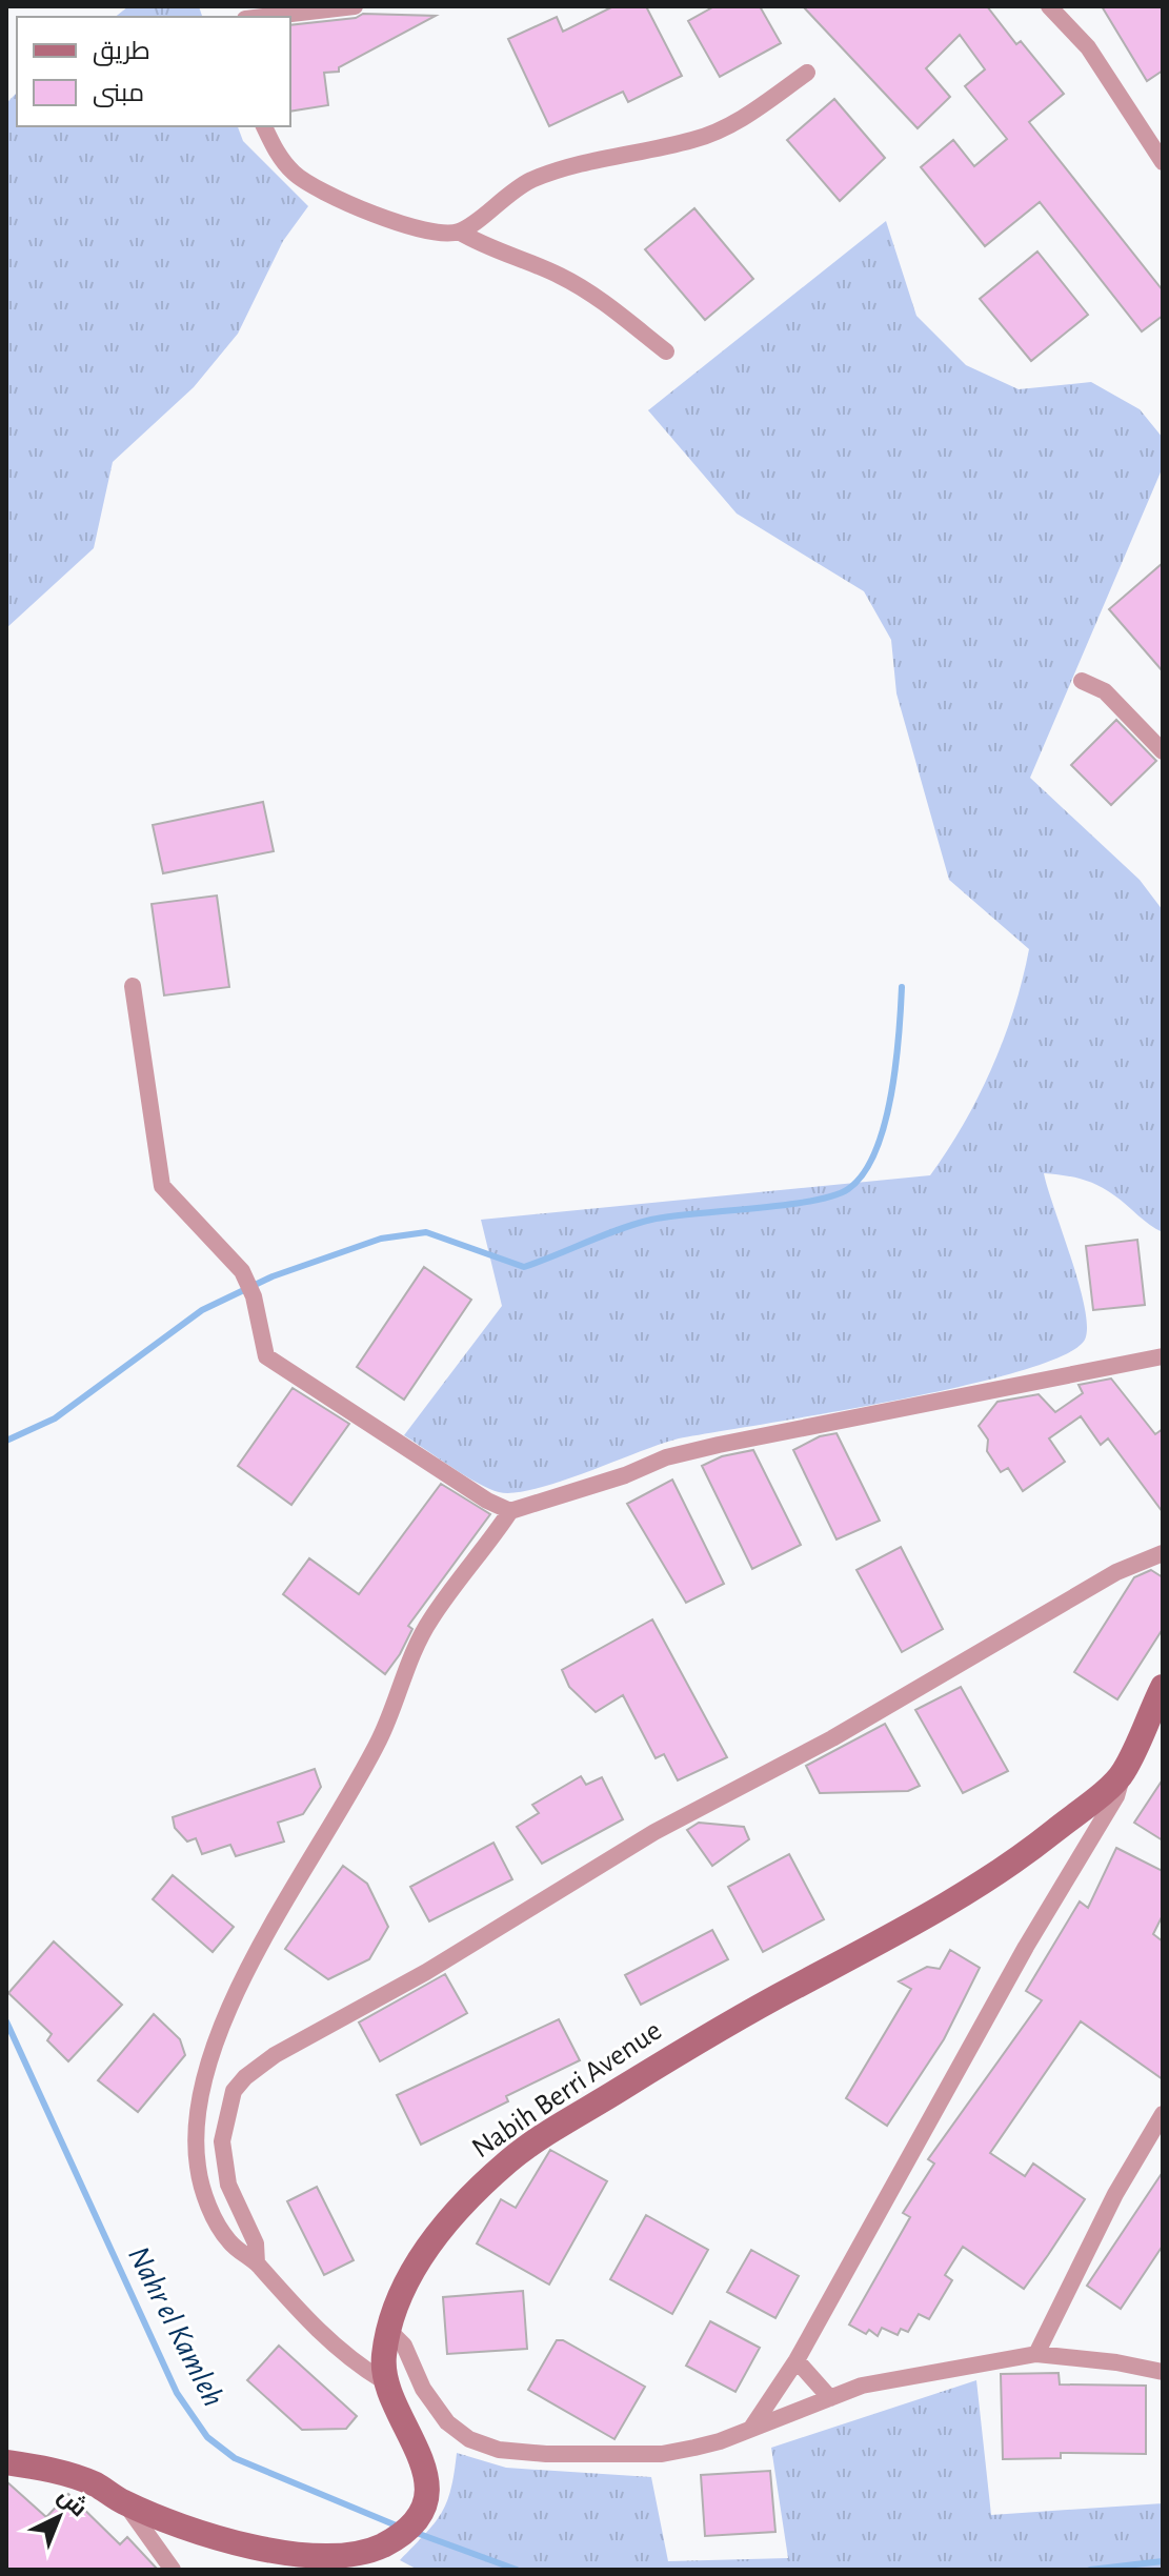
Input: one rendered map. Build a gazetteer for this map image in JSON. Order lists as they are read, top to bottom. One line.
{"streets":{"street":["Nabih Berri Avenue"]},"water":["Nahr el Kamleh"],"legend":["طريق","مبنى"],"north":"top right"}
